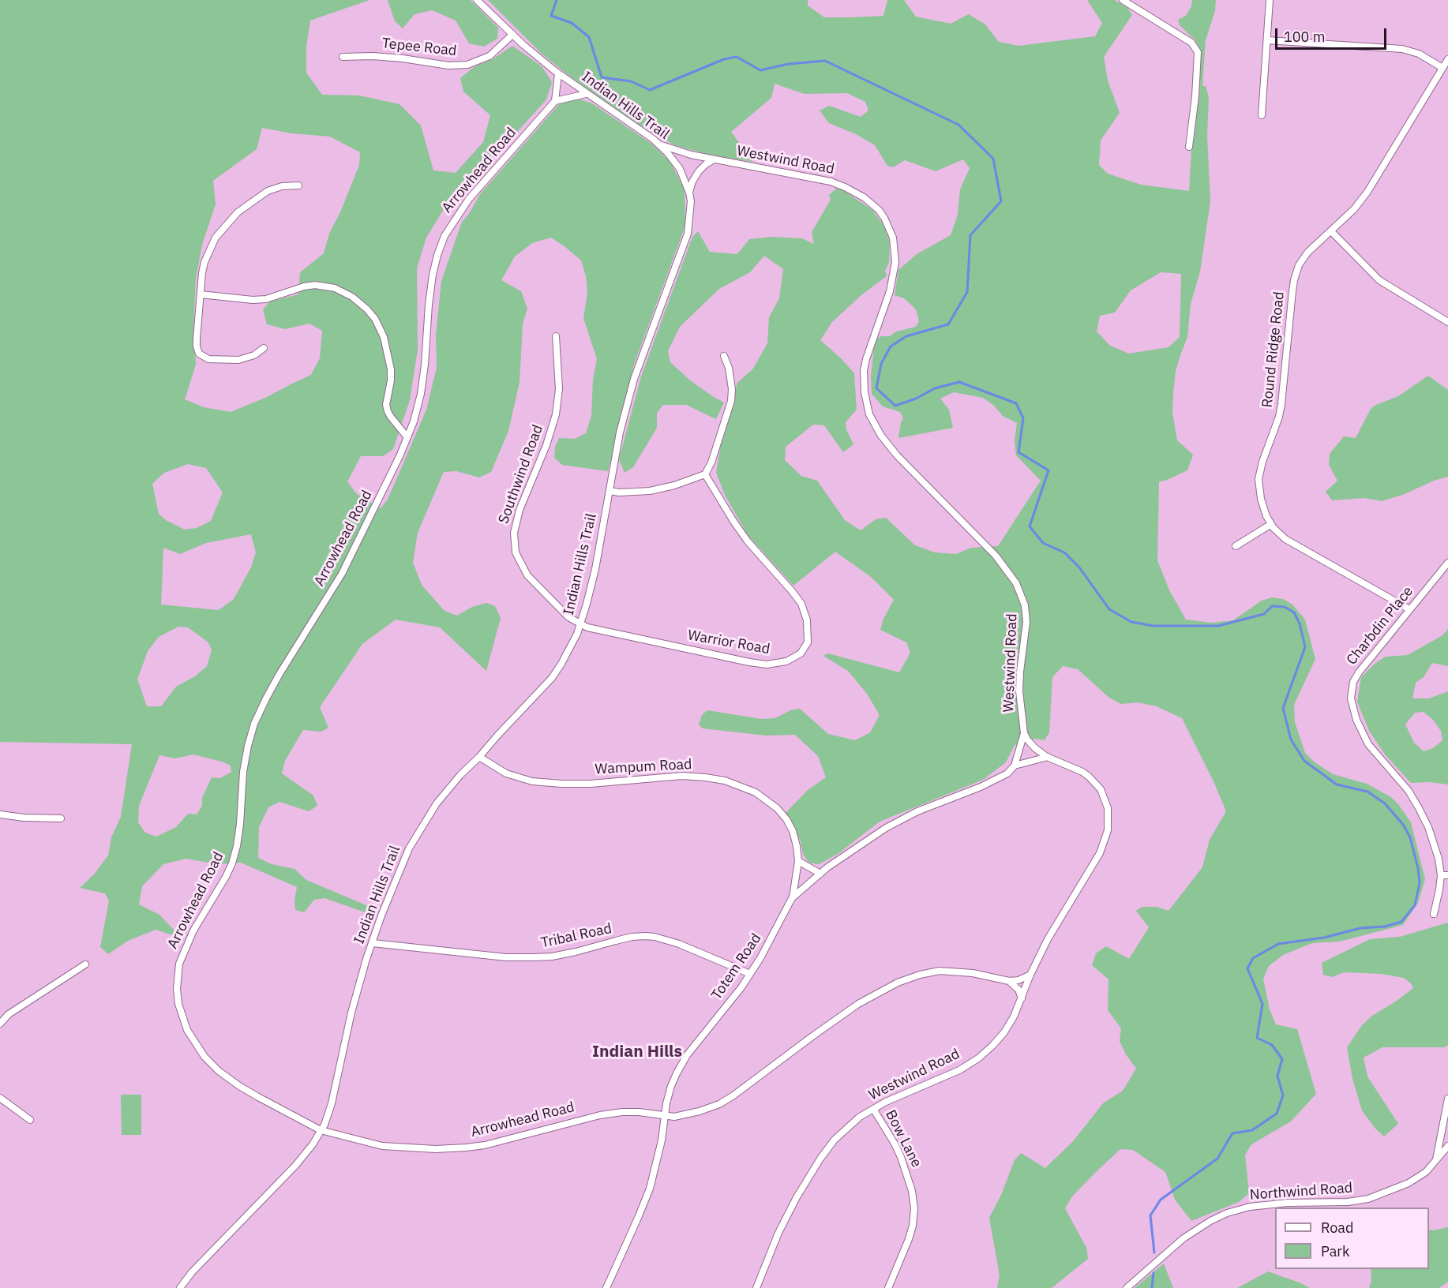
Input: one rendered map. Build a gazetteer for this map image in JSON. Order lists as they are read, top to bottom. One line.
{"streets":{"street":["Tepee Road","Indian Hills Trail","Westwind Road","Arrowhead Road","Round Ridge Road","Southwind Road","Charbdin Place","Warrior Road","Wampum Road","Tribal Road","Totem Road","Bow Lane","Northwind Road"]},"crossings":[["Tepee Road","Indian Hills Trail"],["Indian Hills Trail","Westwind Road"],["Indian Hills Trail","Arrowhead Road"],["Indian Hills Trail","Southwind Road"],["Indian Hills Trail","Warrior Road"],["Indian Hills Trail","Wampum Road"],["Indian Hills Trail","Tribal Road"],["Westwind Road","Arrowhead Road"],["Westwind Road","Totem Road"],["Westwind Road","Bow Lane"],["Arrowhead Road","Totem Road"],["Round Ridge Road","Charbdin Place"],["Southwind Road","Warrior Road"],["Wampum Road","Totem Road"],["Tribal Road","Totem Road"]],"districts":["Indian Hills"],"legend":["Road","Park"],"scale_bar":"100 m"}
